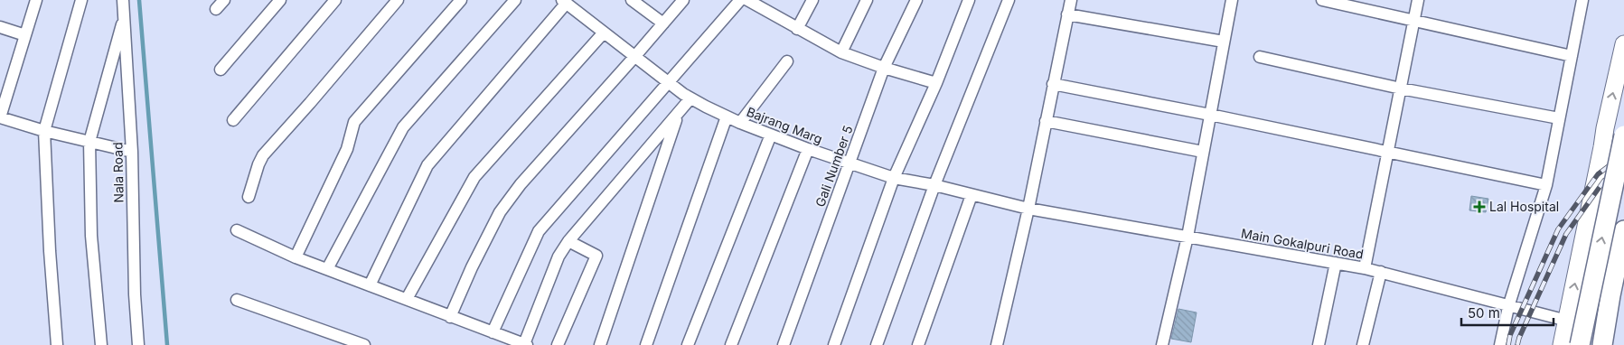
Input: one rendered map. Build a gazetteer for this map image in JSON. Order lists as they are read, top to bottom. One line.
{"streets":{"street":["Bajrang Marg","Gali Number 5","Nala Road","Main Gokalpuri Road"]},"crossings":[["Bajrang Marg","Gali Number 5"],["Bajrang Marg","Main Gokalpuri Road"]],"places":{"health":["Lal Hospital"]},"scale_bar":"50 m"}
